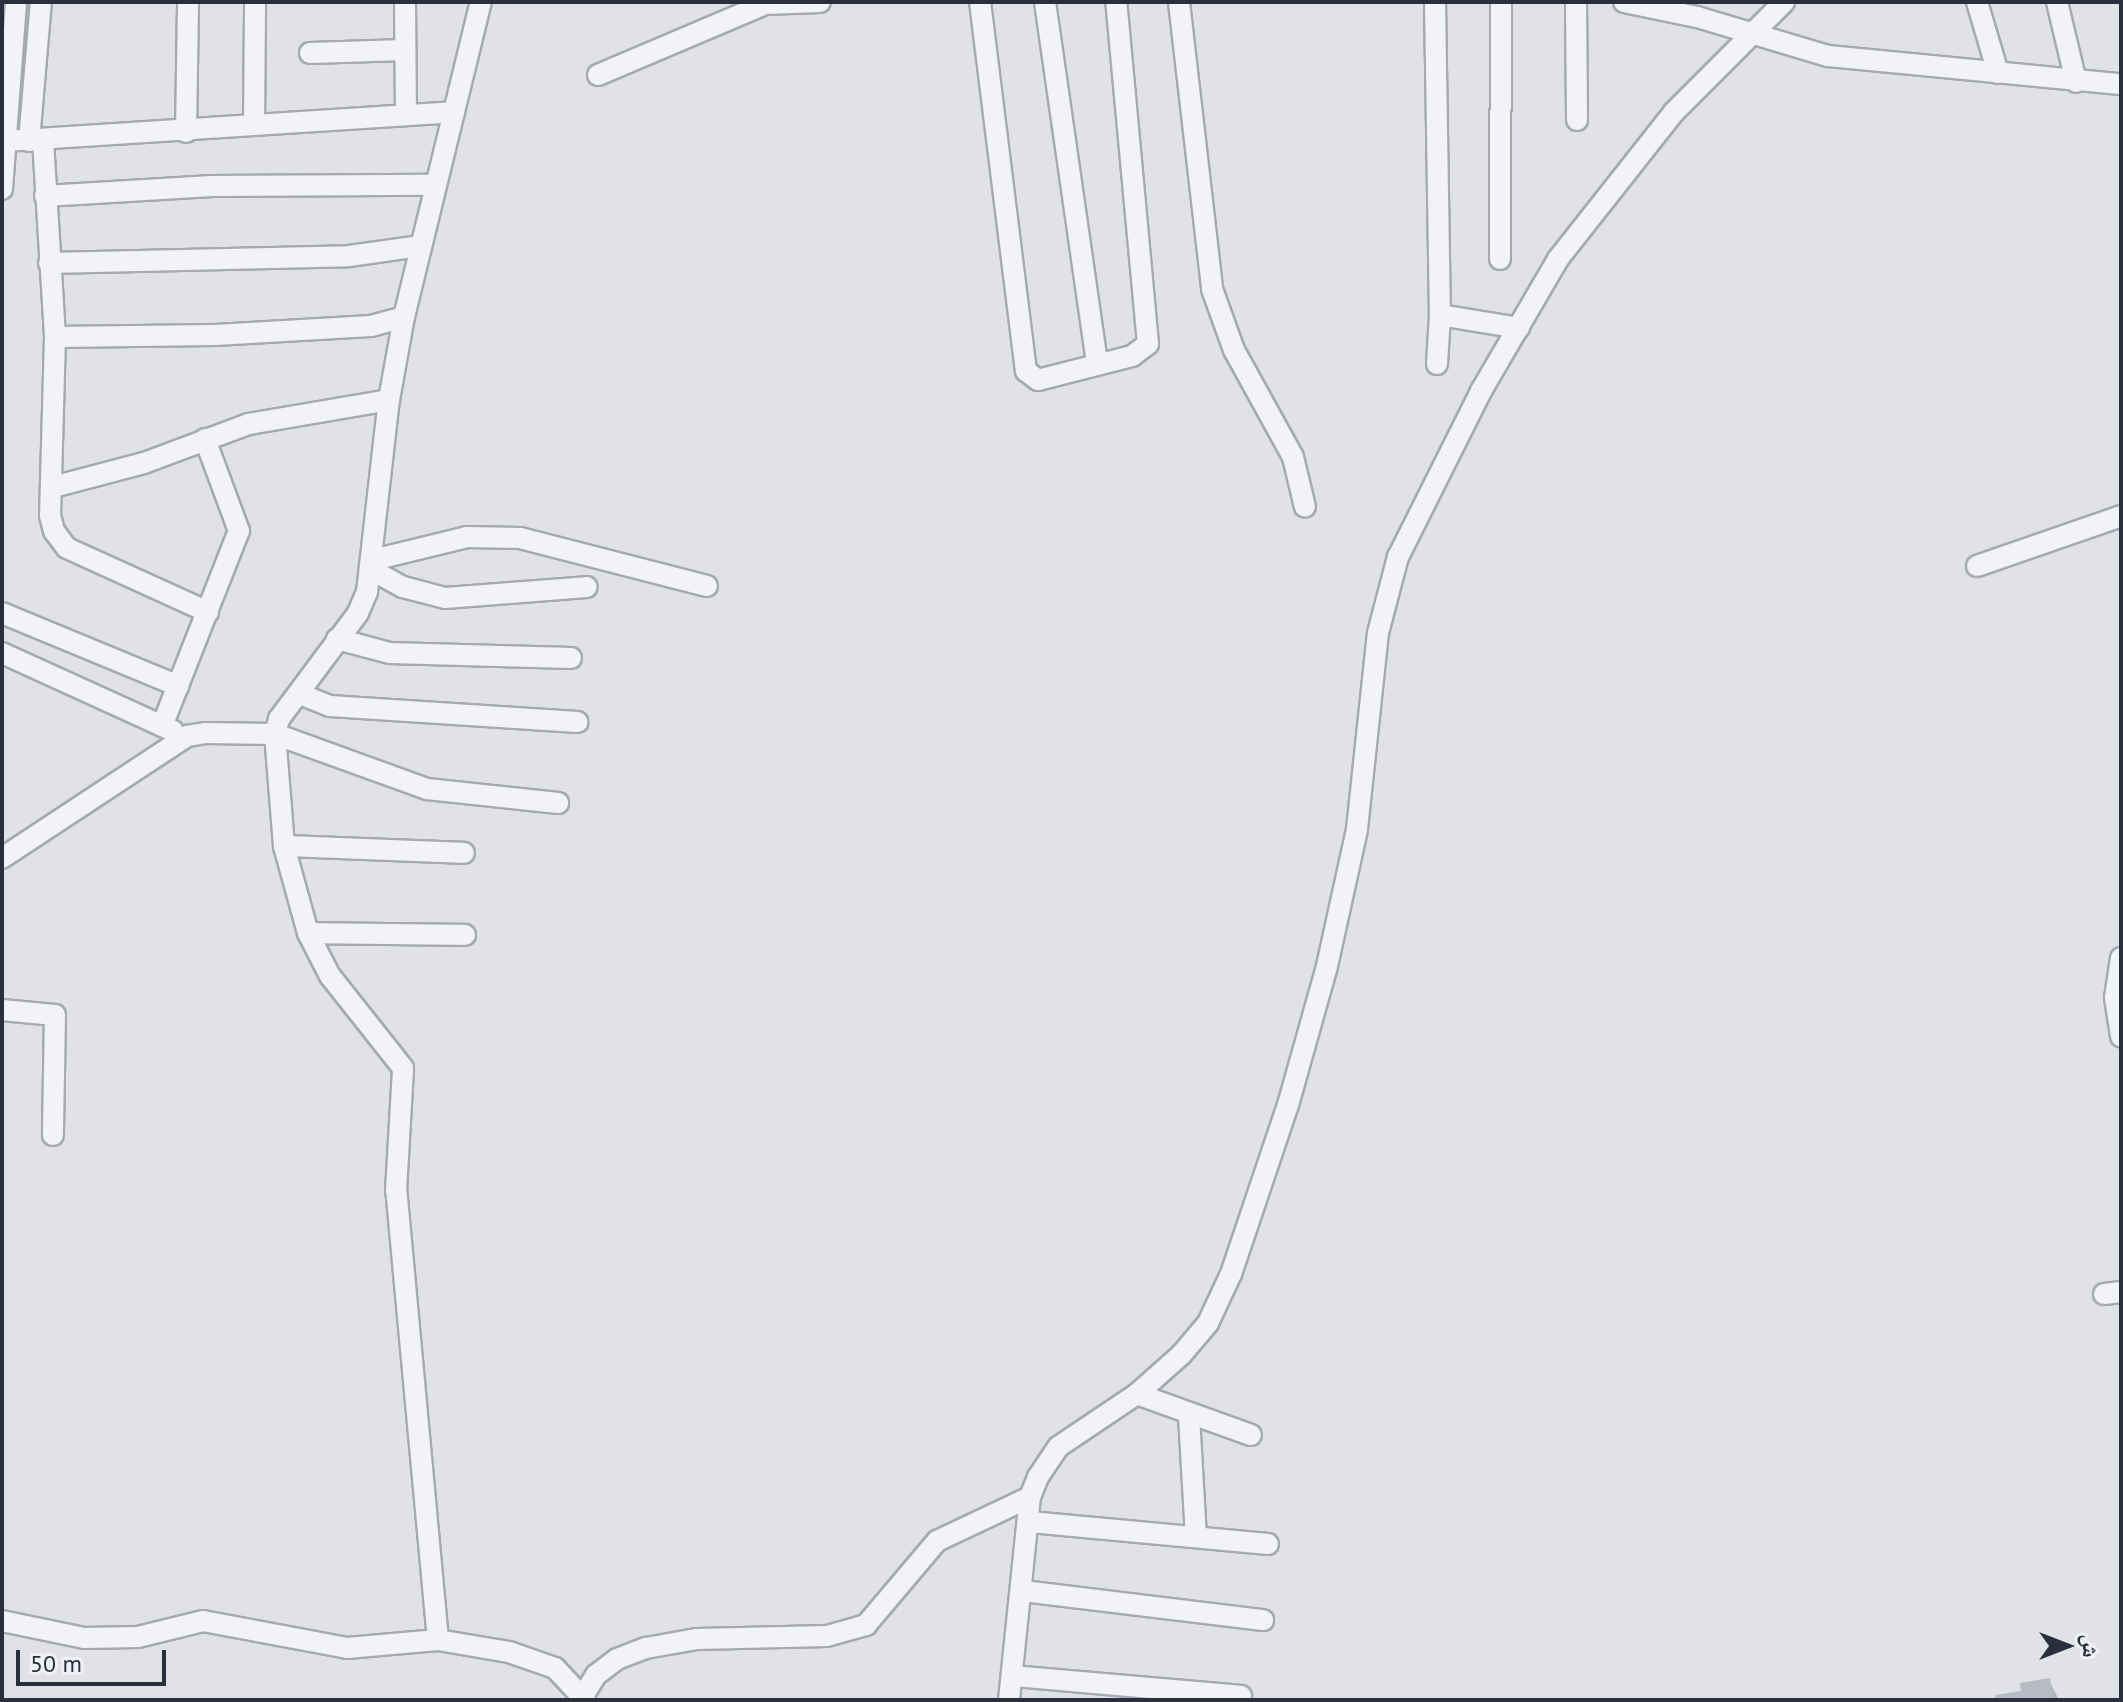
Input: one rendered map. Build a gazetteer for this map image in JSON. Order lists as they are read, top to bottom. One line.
{"scale_bar":"50 m","north":"right"}
